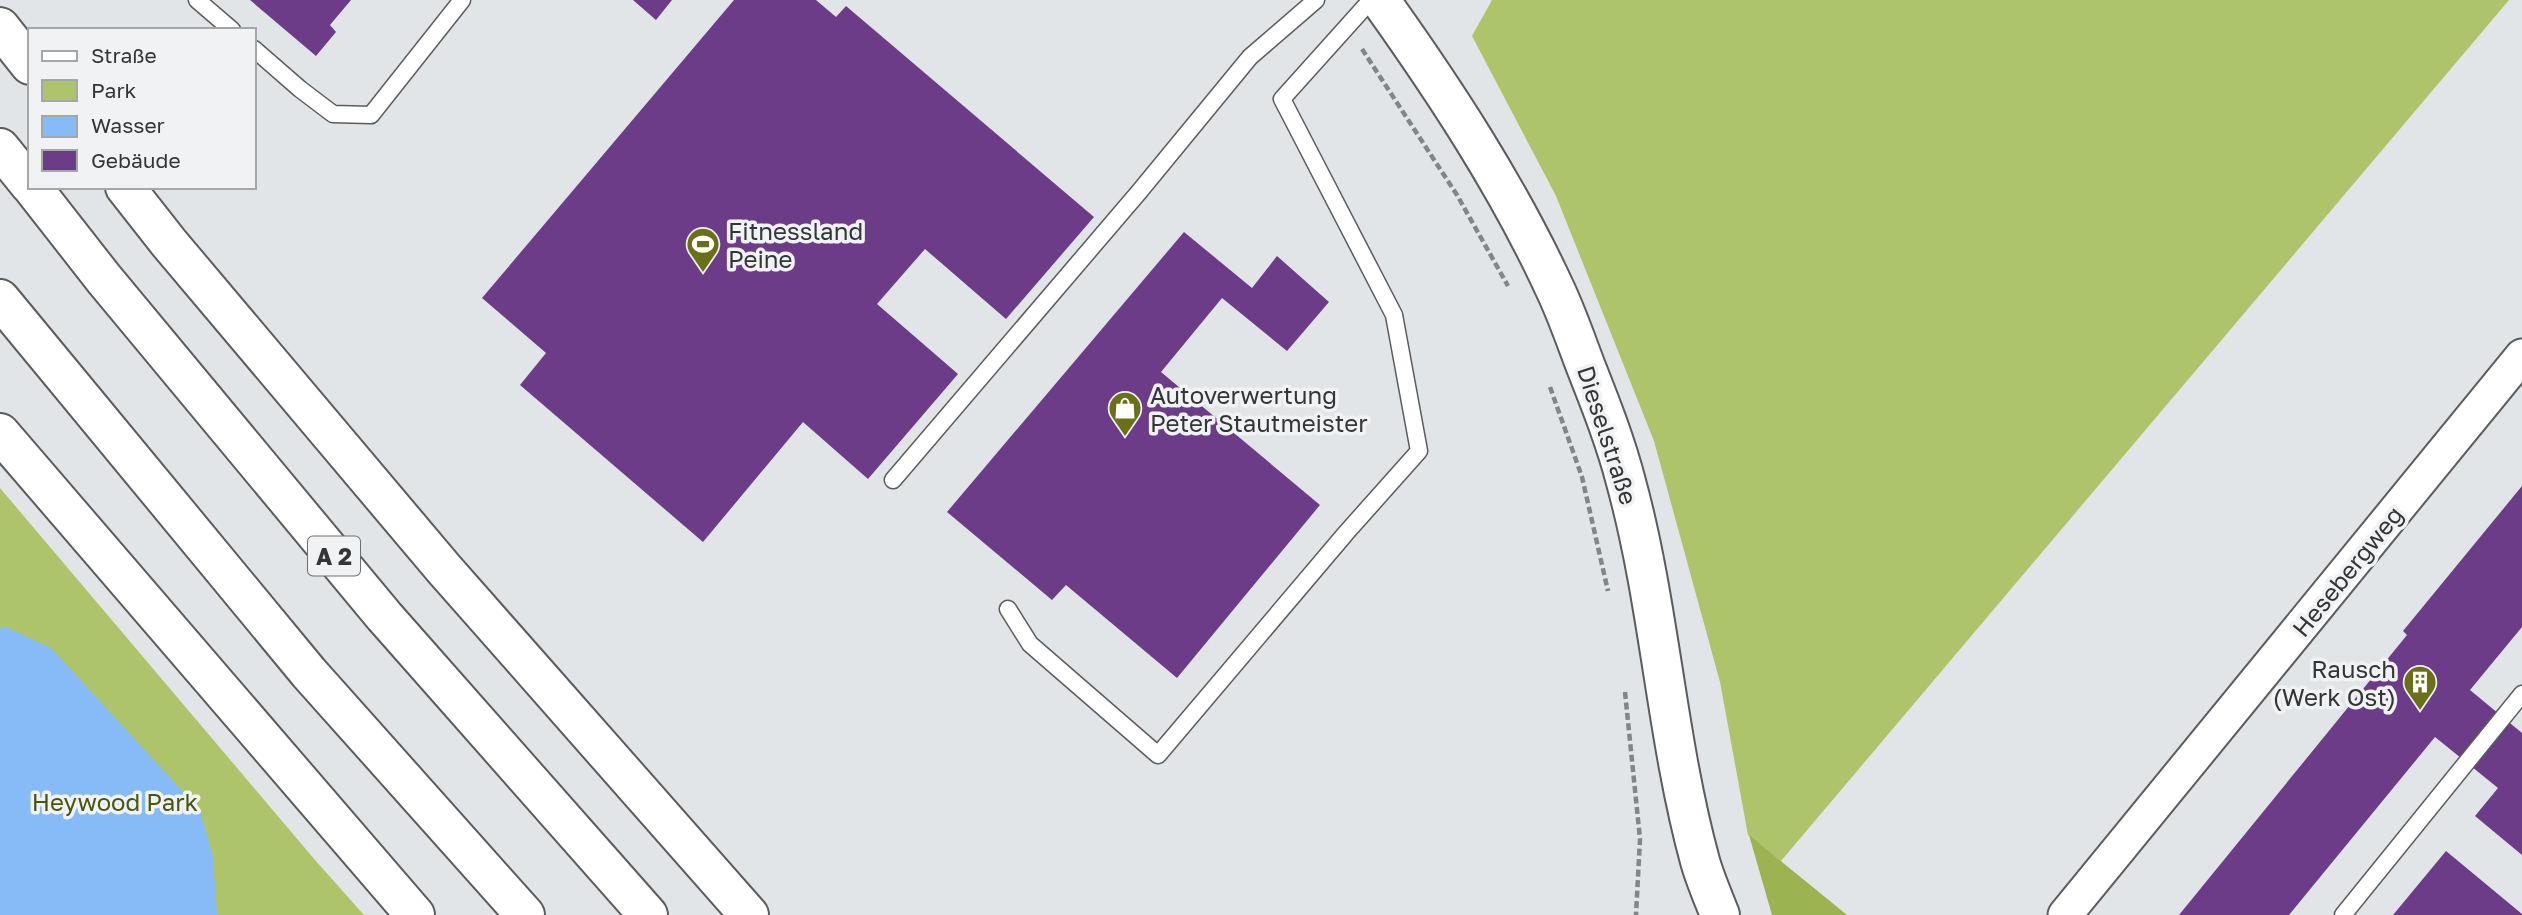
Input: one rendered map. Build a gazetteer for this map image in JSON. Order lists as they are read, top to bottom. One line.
{"streets":{"main road":["Dieselstraße","A 2"],"street":["Hesebergweg"]},"parks":["Heywood Park"],"places":{"sports":["Fitnessland Peine"],"shop":["Autoverwertung Peter Stautmeister"],"building":["Rausch (Werk Ost)"]},"legend":["Straße","Park","Wasser","Gebäude"]}
